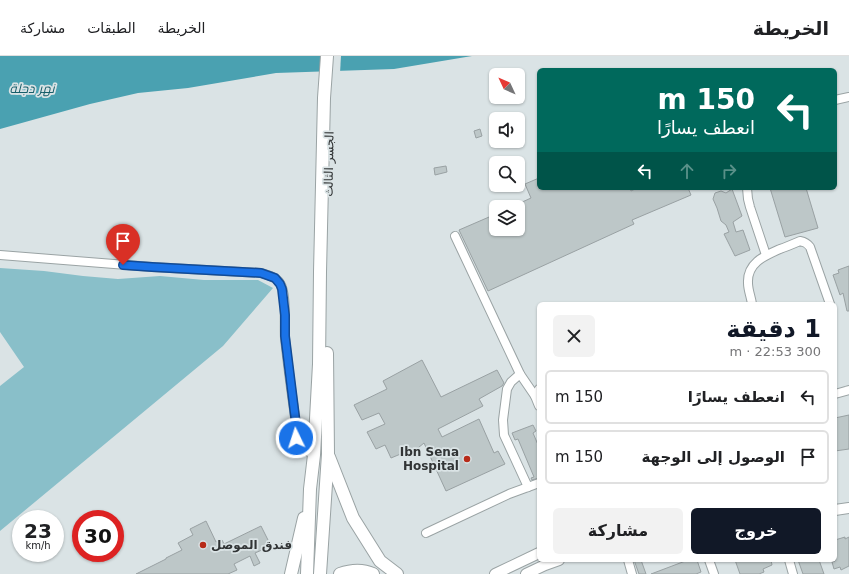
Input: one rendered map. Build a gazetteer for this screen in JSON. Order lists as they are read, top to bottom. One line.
{"streets":{"highway":["الجسر الثالث"]},"water":["نهر دجلة"],"places":["Ibn Sena Hospital","فندق الموصل"],"north":"top left","page":{"header":"الخريطة","nav":["الخريطة","الطبقات","مشاركة"],"turn":["150 m","انعطف يسارًا"],"heading":["1 دقيقة","300 m · 22:53"],"list":[{"name":"انعطف يسارًا","value":"150 m"},{"name":"الوصول إلى الوجهة","value":"150 m"}],"buttons":["خروج","مشاركة"],"speed":"23 km/h","limit":"30"}}
